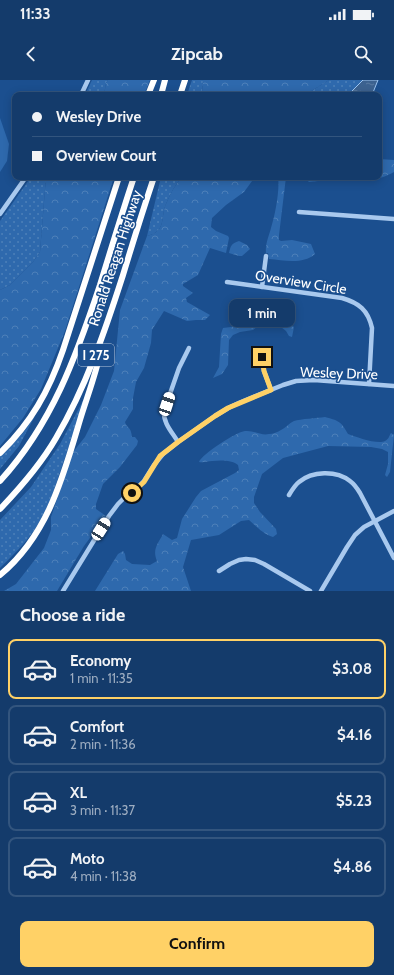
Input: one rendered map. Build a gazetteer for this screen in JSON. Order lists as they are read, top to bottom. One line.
{"streets":{"highway":["Ronald Reagan Highway","I 275"],"street":["Overview Circle","Wesley Drive"]},"crossings":[["Overview Circle","Wesley Drive"]],"page":{"status":"11:33","header":"Zipcab","banner":["Wesley Drive","Overview Court"],"bubble":"1 min","heading":"Choose a ride","list":[{"name":"Economy","note":"1 min · 11:35","value":"$3.08"},{"name":"Comfort","note":"2 min · 11:36","value":"$4.16"},{"name":"XL","note":"3 min · 11:37","value":"$5.23"},{"name":"Moto","note":"4 min · 11:38","value":"$4.86"}],"buttons":"Confirm"}}
